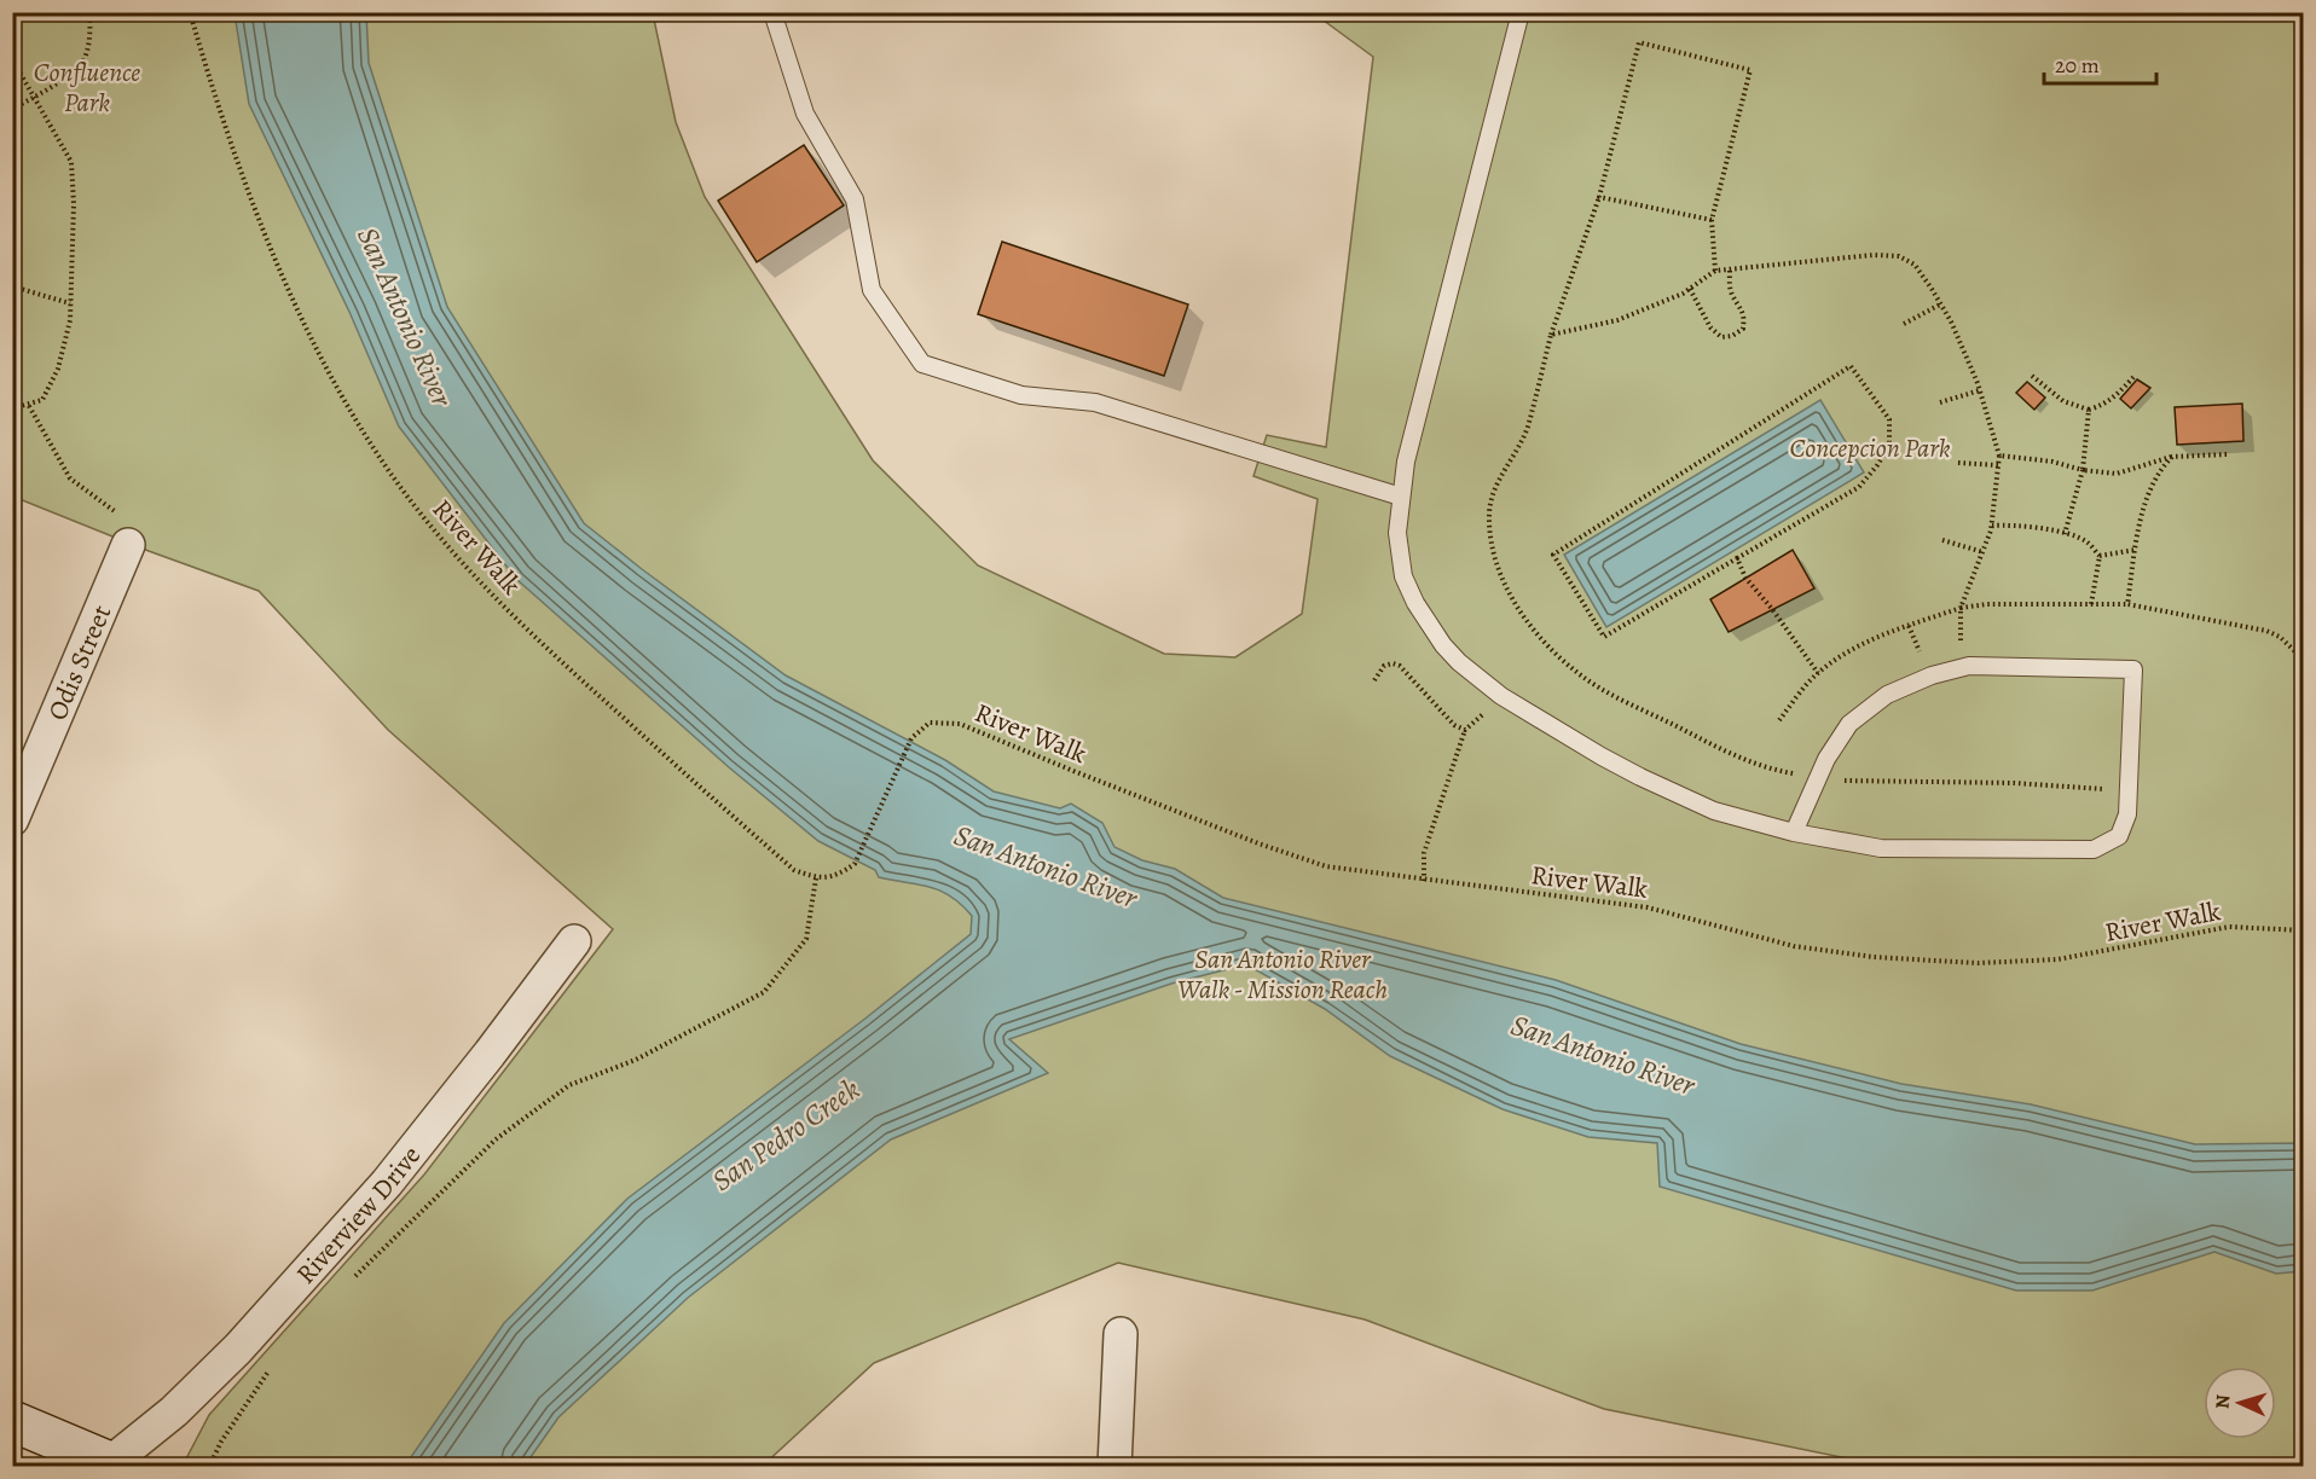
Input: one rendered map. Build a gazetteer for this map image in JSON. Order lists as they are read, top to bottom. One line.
{"streets":{"street":["Odis Street","Riverview Drive"],"path":["River Walk"]},"water":["San Antonio River","San Pedro Creek"],"parks":["Confluence Park","Concepcion Park","San Antonio River Walk - Mission Reach"],"scale_bar":"20 m","north":"left"}
